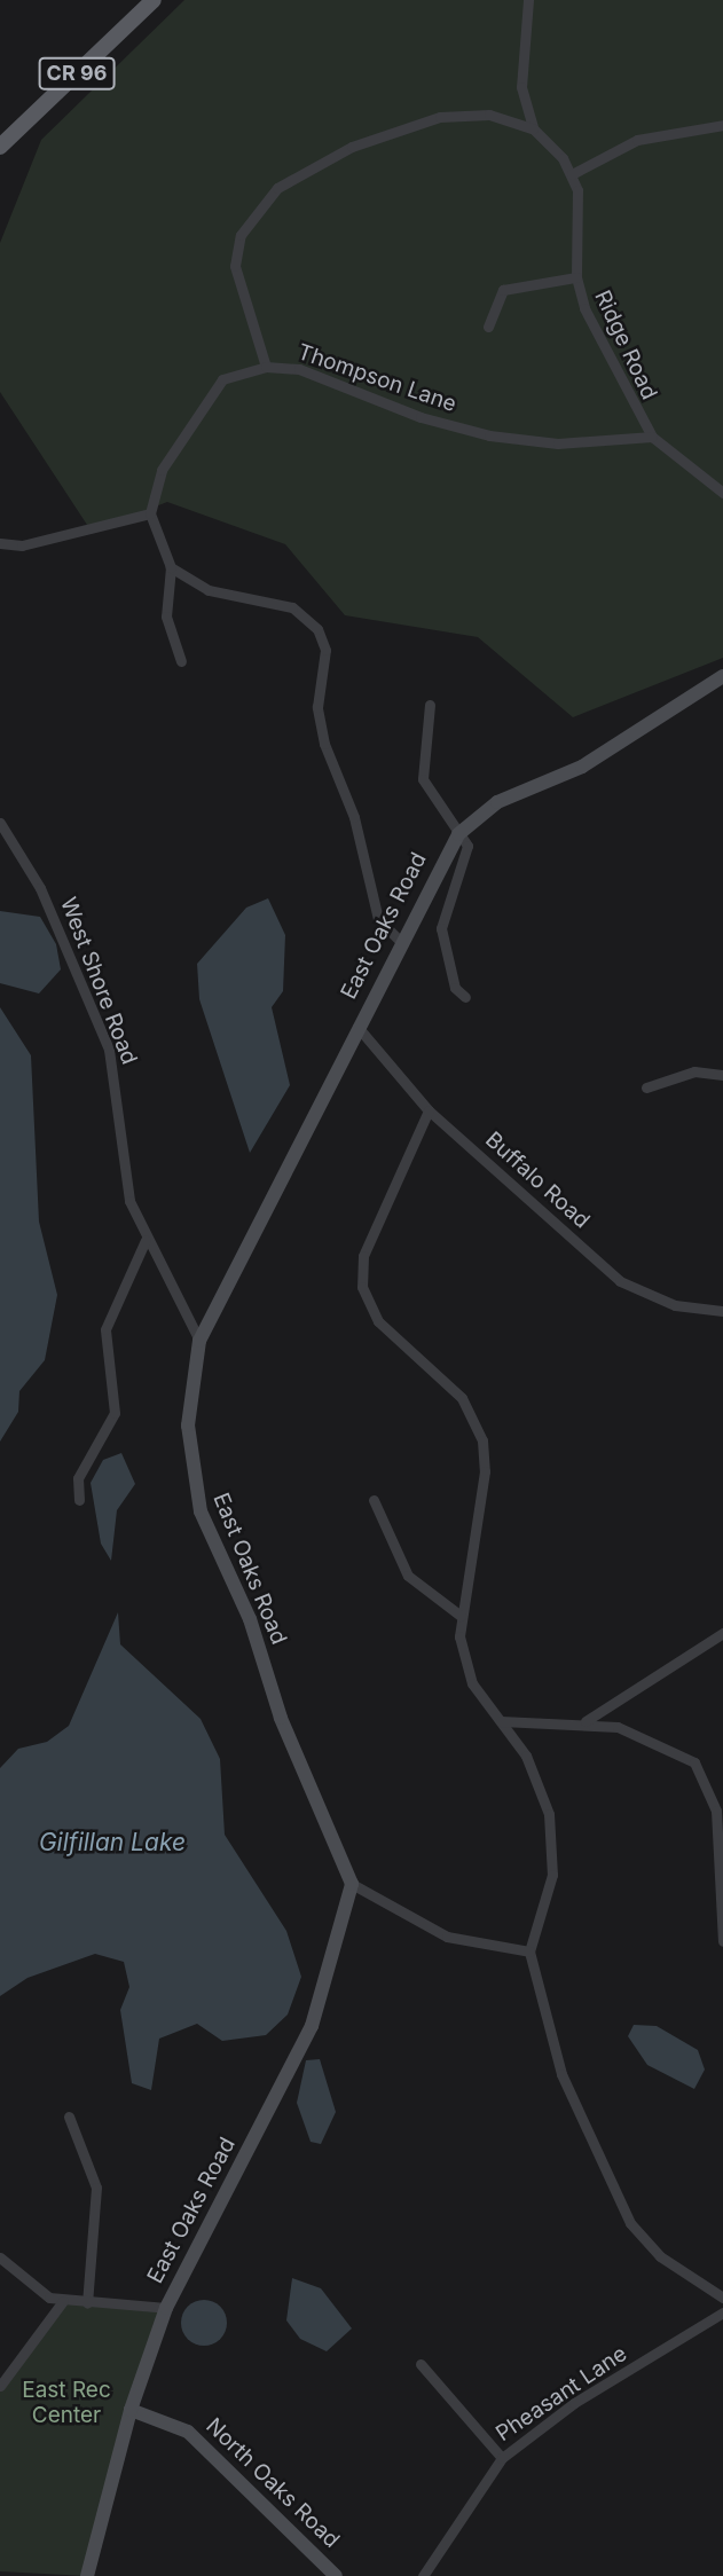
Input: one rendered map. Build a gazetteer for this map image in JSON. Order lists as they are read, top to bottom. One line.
{"streets":{"main road":["CR 96"],"street":["Ridge Road","Thompson Lane","East Oaks Road","West Shore Road","Buffalo Road","Pheasant Lane","North Oaks Road"]},"crossings":[["Ridge Road","Thompson Lane"],["East Oaks Road","West Shore Road"],["East Oaks Road","Buffalo Road"],["East Oaks Road","North Oaks Road"]],"water":["Gilfillan Lake"],"parks":["East Rec Center"]}
